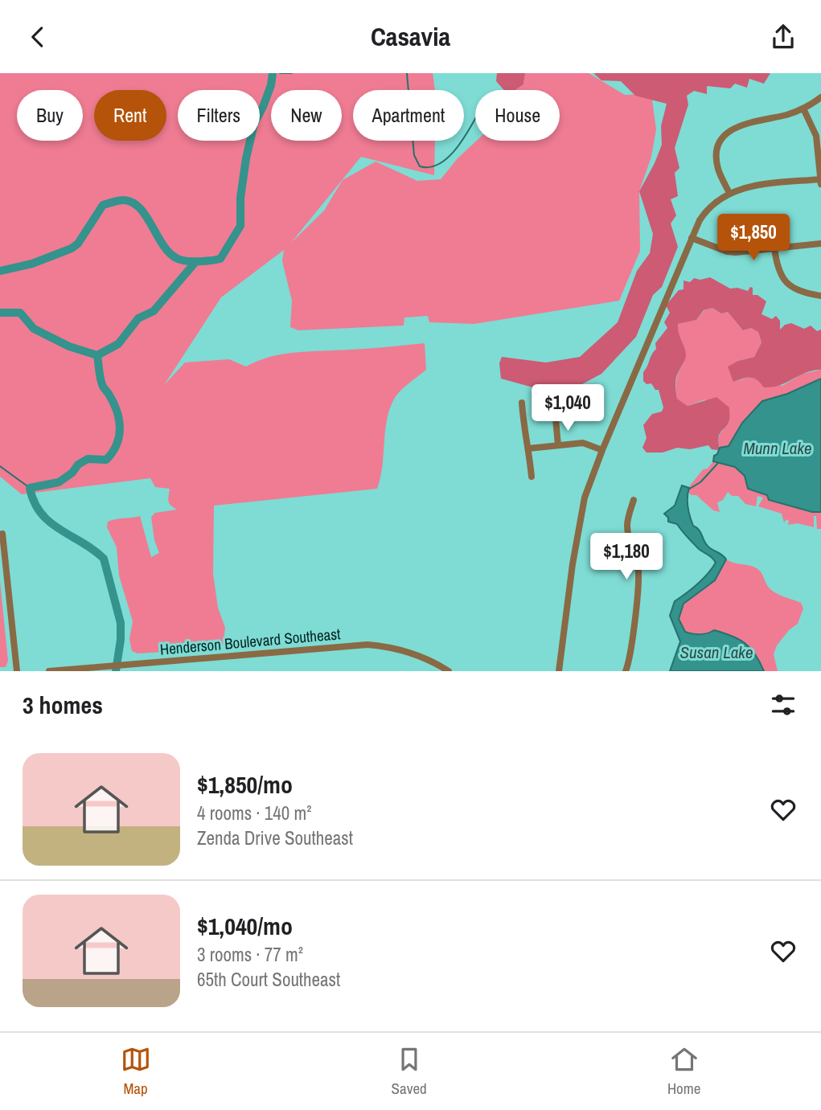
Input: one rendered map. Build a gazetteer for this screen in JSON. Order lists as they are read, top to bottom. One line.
{"streets":{"street":["Henderson Boulevard Southeast"]},"water":["Munn Lake","Susan Lake"],"page":{"header":"Casavia","chip":["Buy","Rent","Filters","New","Apartment","House"],"price":["$1,850","$1,040","$1,180"],"heading":"3 homes","list":[{"name":"$1,850/mo","note":"4 rooms · 140 m² · Zenda Drive Southeast"},{"name":"$1,040/mo","note":"3 rooms · 77 m² · 65th Court Southeast"}],"tabs":["Map","Saved","Home"]}}
